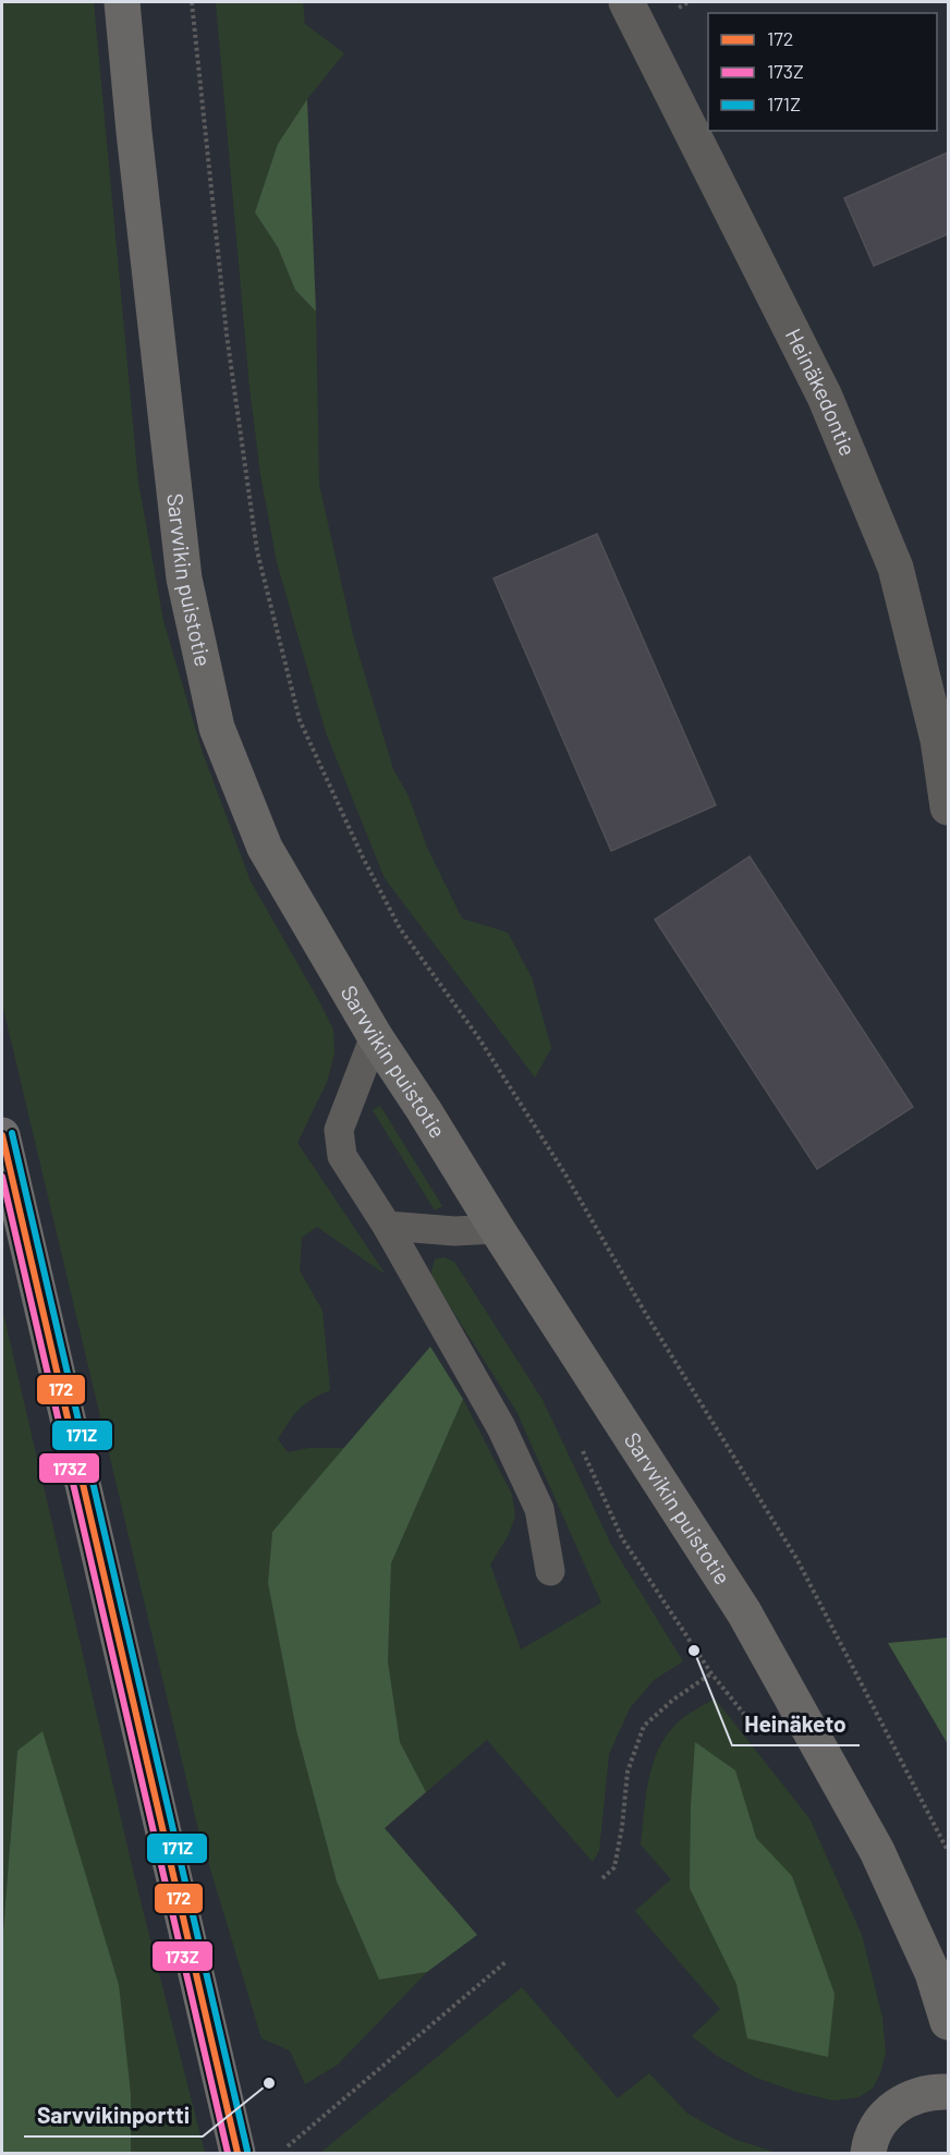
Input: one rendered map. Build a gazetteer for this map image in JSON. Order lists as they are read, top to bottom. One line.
{"streets":{"main road":["Sarvvikin puistotie"],"street":["Heinäkedontie"]},"places":["Heinäketo","Sarvvikinportti"],"lines":["transit line 171Z","transit line 172","transit line 173Z"],"legend":["172","173Z","171Z"]}
